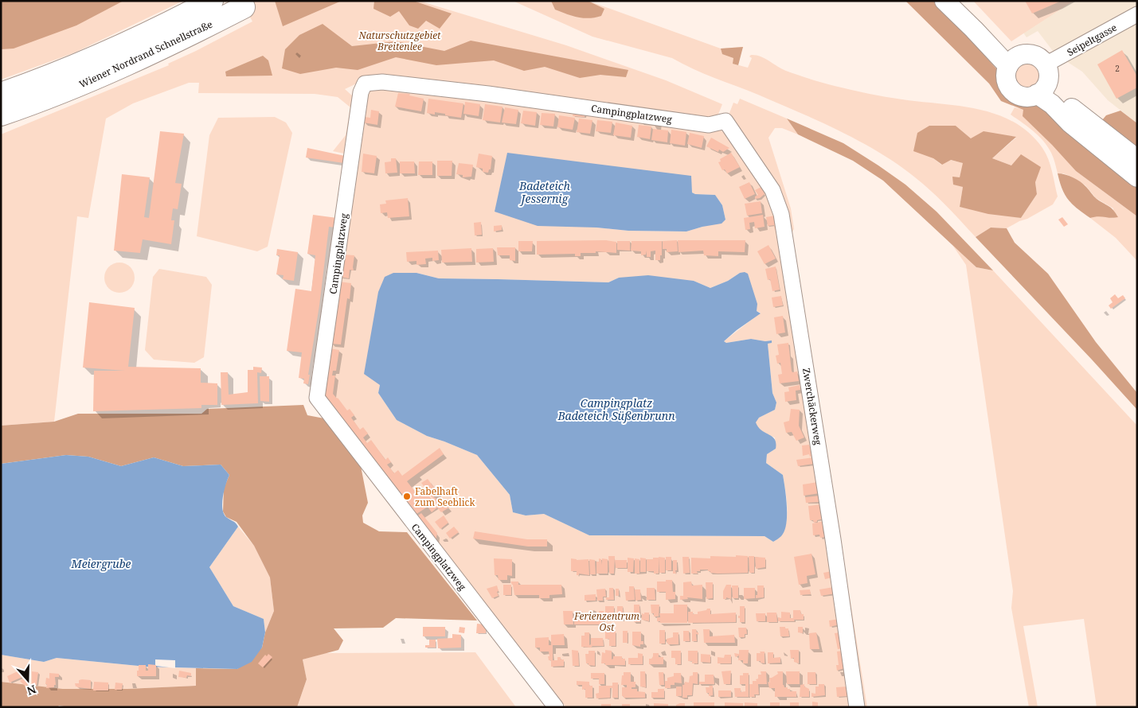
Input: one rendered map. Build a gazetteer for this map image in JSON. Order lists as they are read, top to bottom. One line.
{"streets":{"highway":["Wiener Nordrand Schnellstraße"],"street":["Seipeltgasse","Campingplatzweg","Zwerchäckerweg"]},"crossings":[["Campingplatzweg","Zwerchäckerweg"]],"water":["Badeteich Jessernig","Campingplatz Badeteich Süßenbrunn","Meiergrube"],"parks":["Naturschutzgebiet Breitenlee","Ferienzentrum Ost"],"places":["Fabelhaft zum Seeblick"],"house_numbers":["2"],"north":"bottom"}
